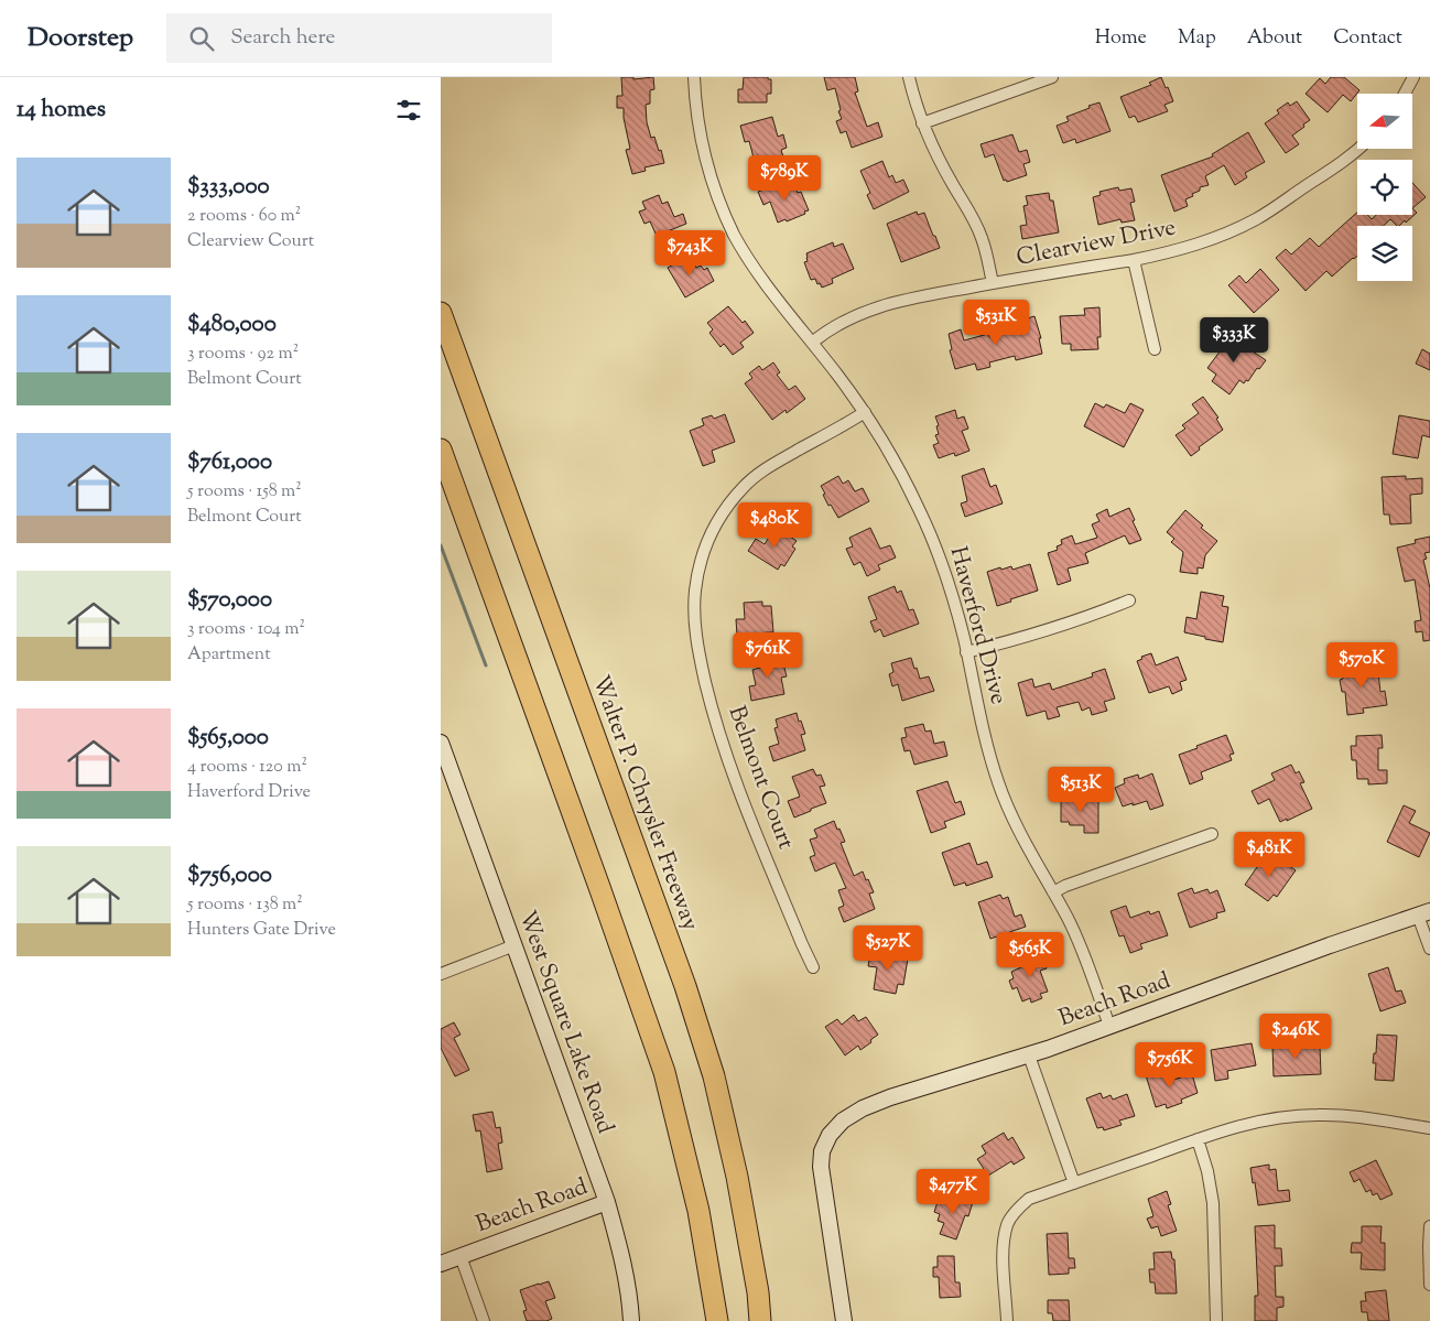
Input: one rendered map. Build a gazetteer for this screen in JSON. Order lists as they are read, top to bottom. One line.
{"streets":{"highway":["Walter P. Chrysler Freeway"],"street":["Clearview Drive","Haverford Drive","Belmont Court","Beach Road","West Square Lake Road"]},"crossings":[["Clearview Drive","Haverford Drive"],["Haverford Drive","Belmont Court"],["Haverford Drive","Beach Road"],["Beach Road","West Square Lake Road"]],"north":"left","page":{"header":"Doorstep","search":"Search here","nav":["Home","Map","About","Contact"],"heading":"14 homes","list":[{"name":"$333,000","note":"2 rooms · 60 m² · Clearview Court"},{"name":"$480,000","note":"3 rooms · 92 m² · Belmont Court"},{"name":"$761,000","note":"5 rooms · 158 m² · Belmont Court"},{"name":"$570,000","note":"3 rooms · 104 m² · Apartment"},{"name":"$565,000","note":"4 rooms · 120 m² · Haverford Drive"},{"name":"$756,000","note":"5 rooms · 138 m² · Hunters Gate Drive"}],"price":["$789K","$743K","$531K","$333K","$480K","$761K","$570K","$513K","$481K","$527K","$565K","$246K","$756K","$477K"]}}
